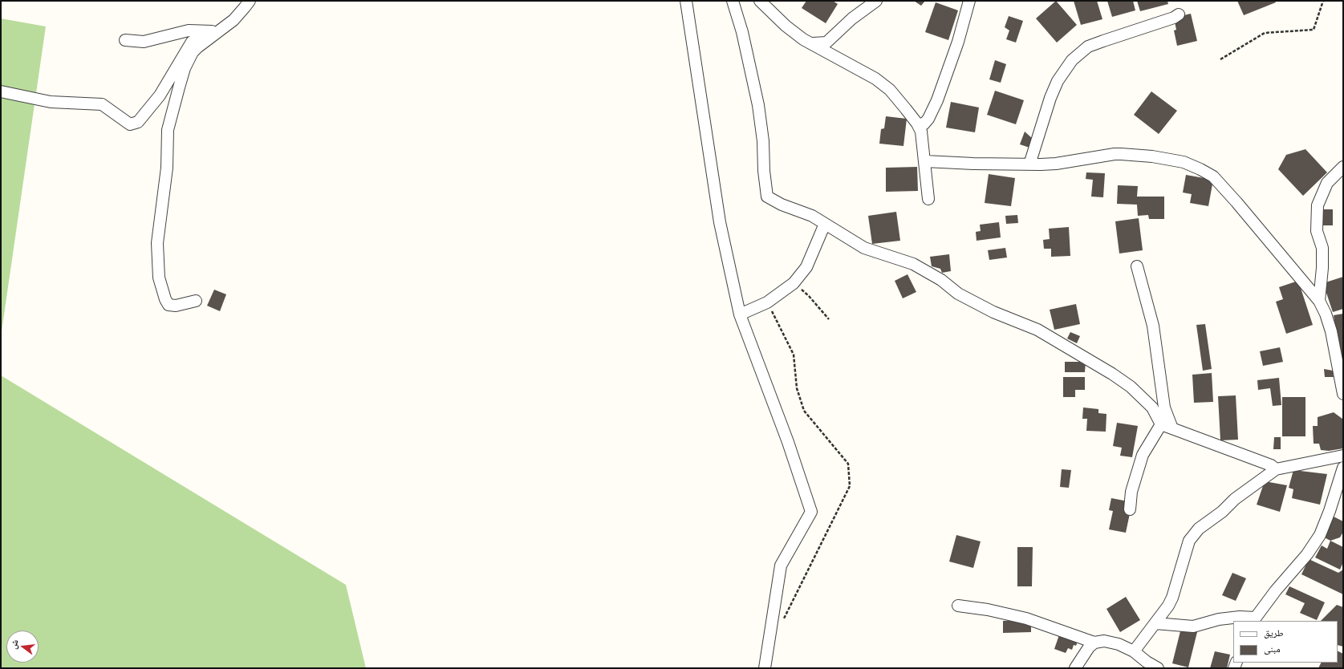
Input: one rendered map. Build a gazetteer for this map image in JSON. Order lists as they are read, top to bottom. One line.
{"legend":["طريق","مبنى"],"north":"left"}
